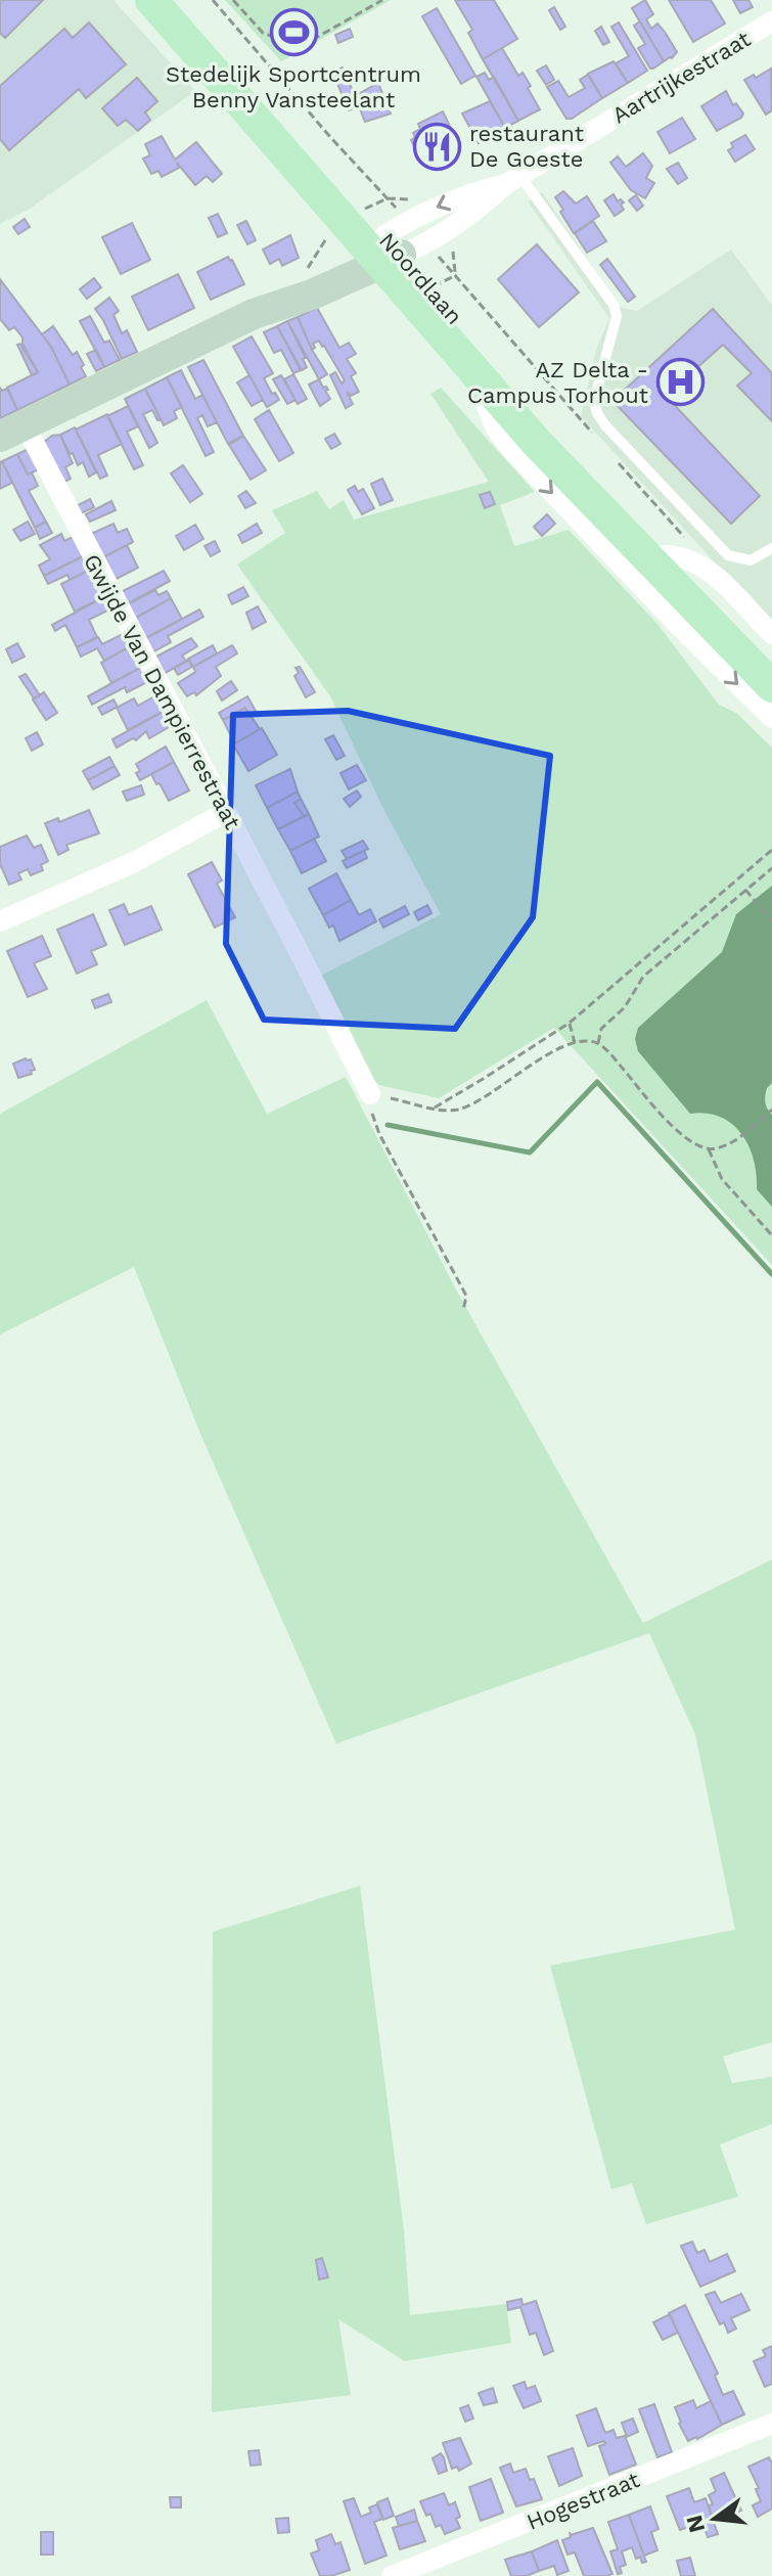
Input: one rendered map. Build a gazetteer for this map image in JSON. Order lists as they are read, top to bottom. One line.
{"streets":{"main road":["Noordlaan"],"street":["Aartrijkestraat","Gwijde Van Dampierrestraat","Hogestraat"]},"crossings":[["Aartrijkestraat","Noordlaan"],["Aartrijkestraat","Gwijde Van Dampierrestraat"]],"places":{"sports":["Stedelijk Sportcentrum Benny Vansteelant"],"restaurant":["restaurant De Goeste"],"hospital":["AZ Delta - Campus Torhout"]},"north":"left"}
